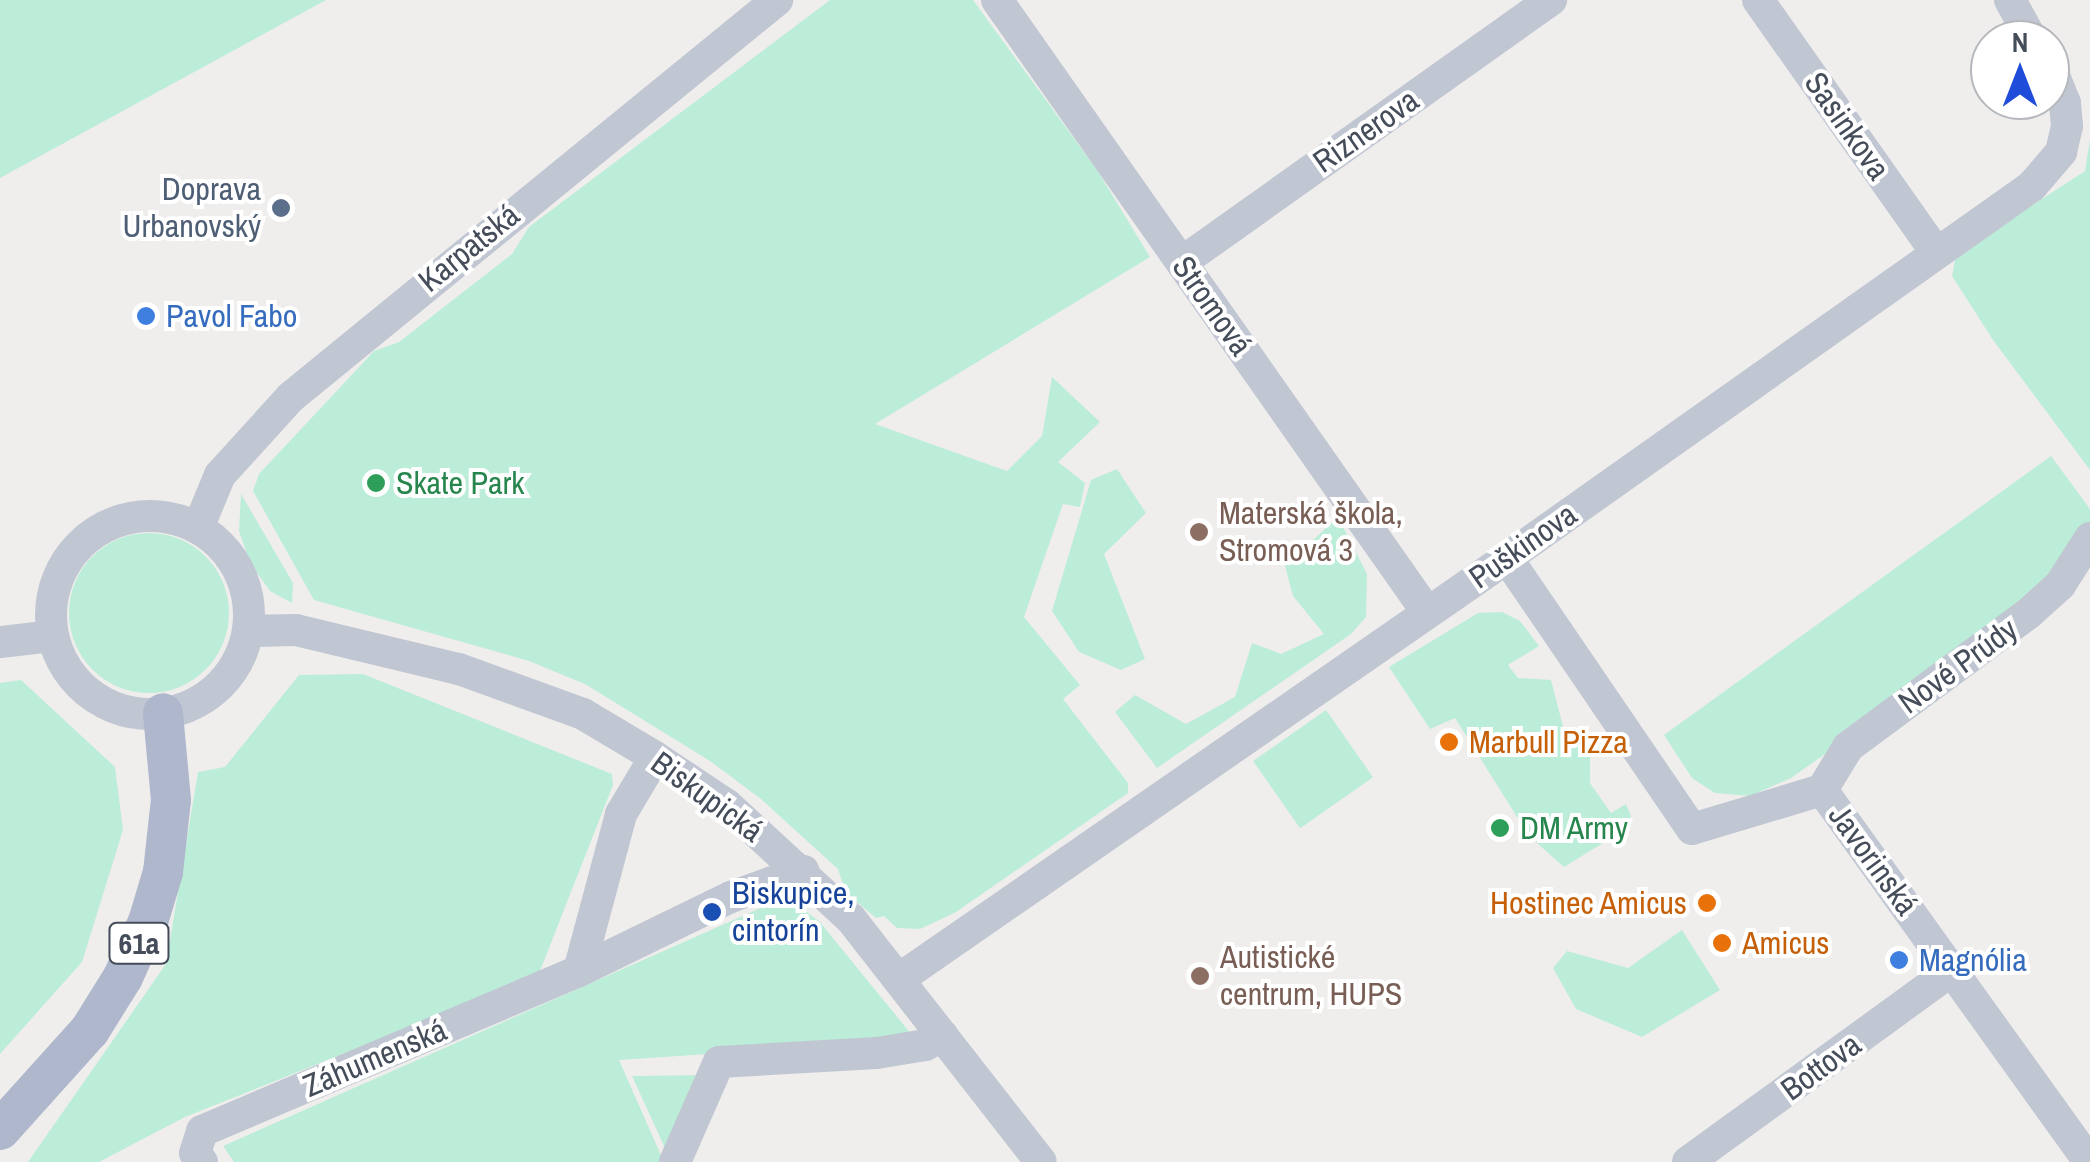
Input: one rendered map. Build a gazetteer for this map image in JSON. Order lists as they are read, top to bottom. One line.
{"streets":{"main road":["61a"],"street":["Sasinkova","Riznerova","Karpatská","Stromová","Puškinova","Nové Prúdy","Biskupická","Javorinská","Záhumenská","Bottova"]},"crossings":[["Sasinkova","Puškinova"],["Riznerova","Stromová"],["Karpatská","Biskupická"],["Karpatská","61a"],["Stromová","Puškinova"],["Puškinova","Biskupická"],["Puškinova","Javorinská"],["Nové Prúdy","Javorinská"],["Biskupická","61a"],["Biskupická","Záhumenská"],["Javorinská","Bottova"]],"places":["Doprava Urbanovský","Pavol Fabo","Skate Park","Materská škola, Stromová 3","Marbull Pizza","DM Army","Hostinec Amicus","Biskupice, cintorín","Amicus","Magnólia","Autistické centrum, HUPS"],"north":"top"}
